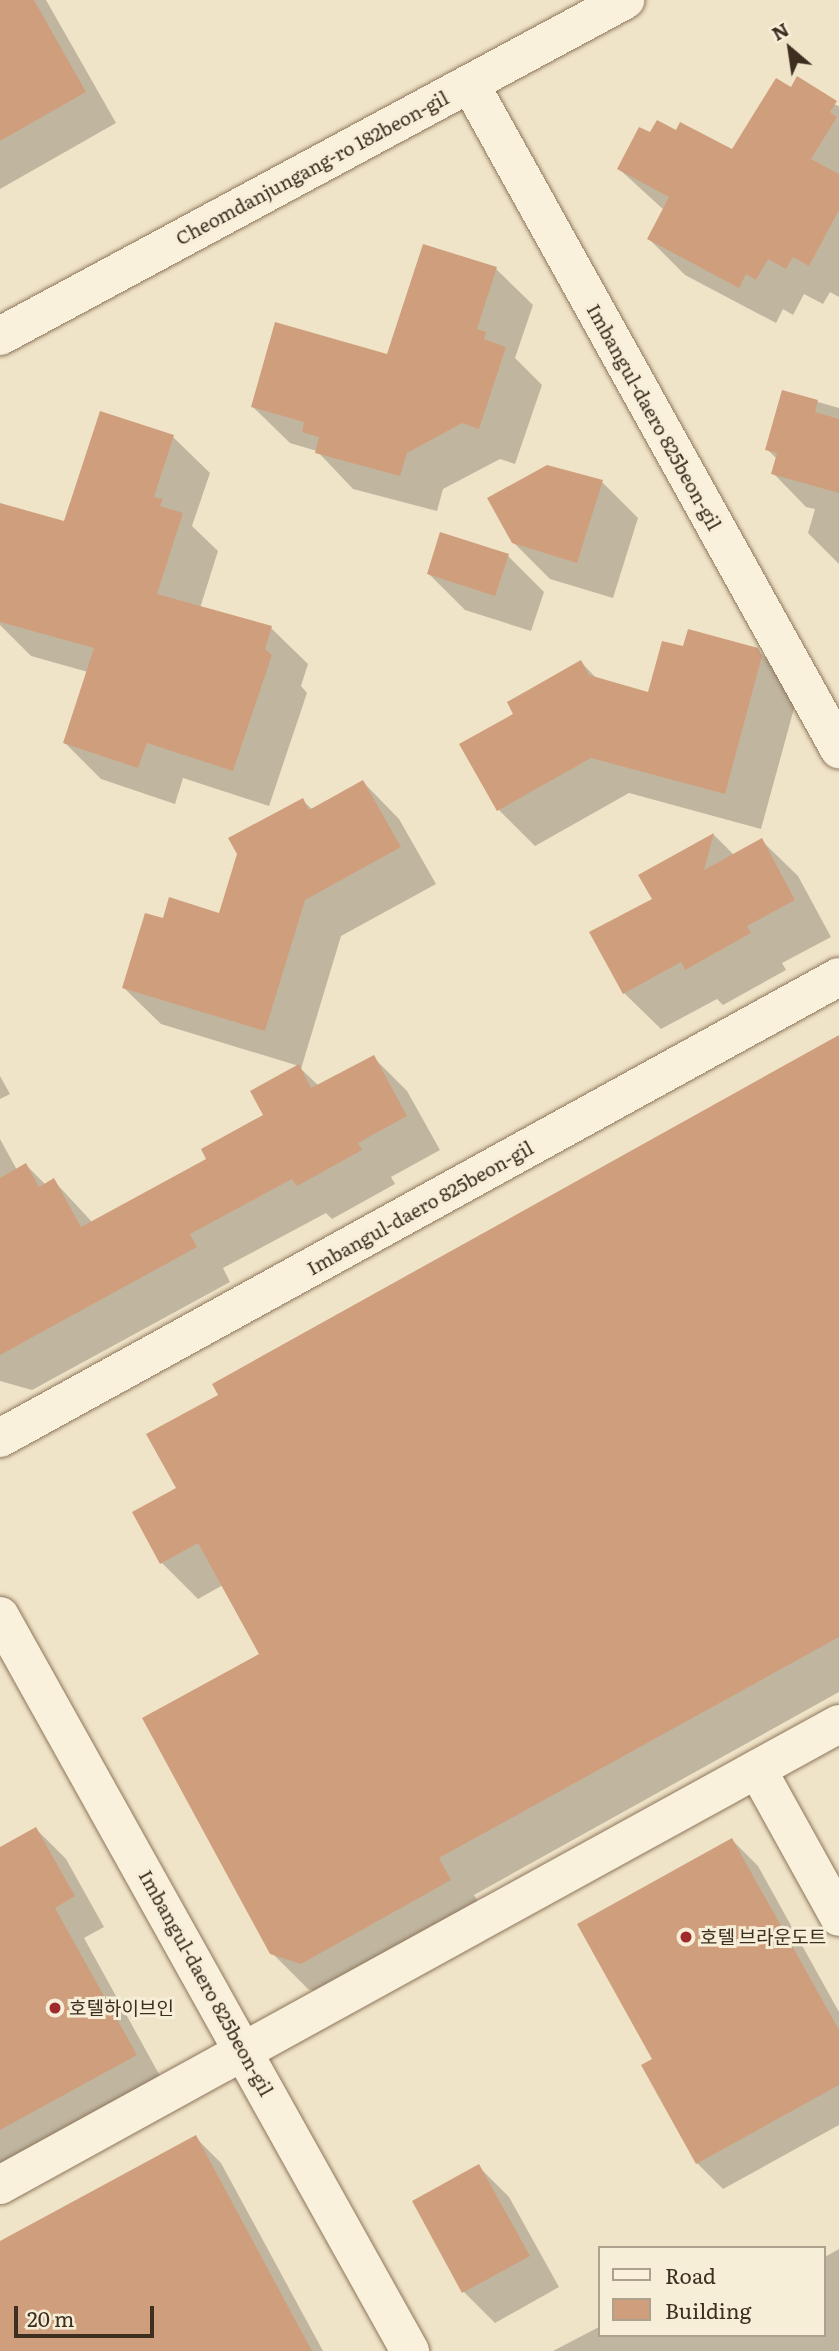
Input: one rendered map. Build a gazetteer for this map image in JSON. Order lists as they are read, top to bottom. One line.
{"streets":{"street":["Cheomdanjungang-ro 182beon-gil","Imbangul-daero 825beon-gil"]},"crossings":[["Cheomdanjungang-ro 182beon-gil","Imbangul-daero 825beon-gil"]],"places":["호텔 브라운도트","호텔하이브인"],"legend":["Road","Building"],"scale_bar":"20 m","north":"top left"}
